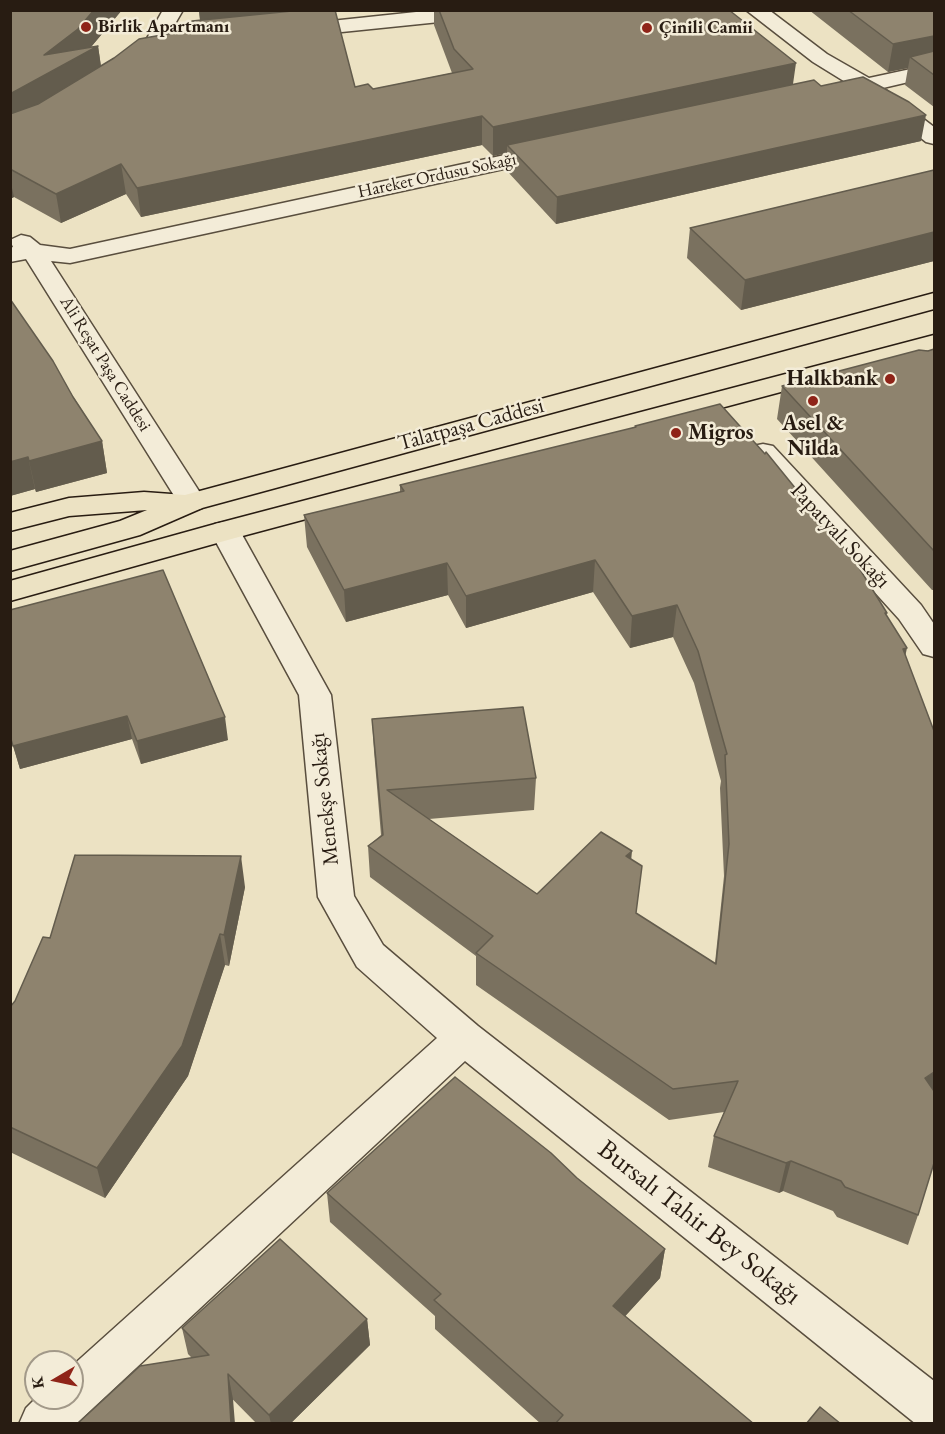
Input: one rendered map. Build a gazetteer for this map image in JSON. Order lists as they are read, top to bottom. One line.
{"streets":{"main road":["Talatpaşa Caddesi"],"street":["Hareket Ordusu Sokağı","Ali Reşat Paşa Caddesi","Papatyalı Sokağı","Menekşe Sokağı","Bursalı Tahir Bey Sokağı"]},"crossings":[["Hareket Ordusu Sokağı","Ali Reşat Paşa Caddesi"],["Ali Reşat Paşa Caddesi","Talatpaşa Caddesi"],["Talatpaşa Caddesi","Papatyalı Sokağı"],["Talatpaşa Caddesi","Menekşe Sokağı"],["Menekşe Sokağı","Bursalı Tahir Bey Sokağı"]],"places":["Birlik Apartmanı","Çinili Camii","Halkbank","Asel & Nilda","Migros"],"north":"left"}
